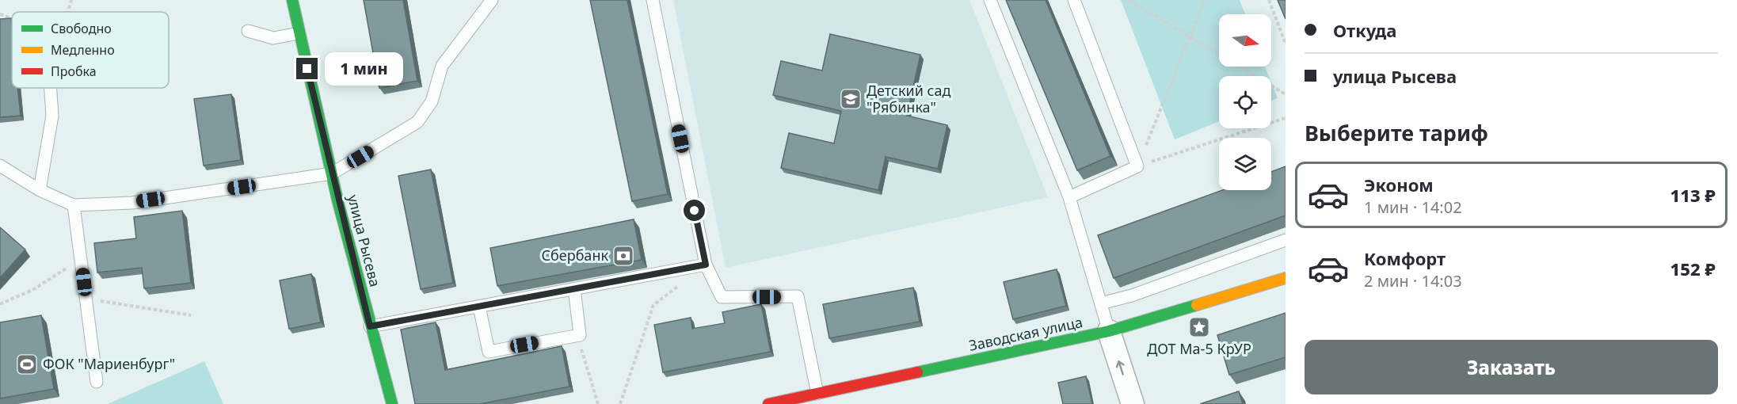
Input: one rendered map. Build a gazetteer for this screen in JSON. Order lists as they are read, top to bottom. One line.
{"streets":{"street":["улица Рысева","Заводская улица"]},"places":{"school or university":["Детский сад \"Рябинка\""],"bank":["Сбербанк"],"place":["ДОТ Ма-5 КрУР"],"sports":["ФОК \"Мариенбург\""]},"legend":["Свободно","Медленно","Пробка"],"north":"right","page":{"banner":["Откуда","улица Рысева"],"bubble":"1 мин","heading":"Выберите тариф","list":[{"name":"Эконом","note":"1 мин · 14:02","value":"113 ₽"},{"name":"Комфорт","note":"2 мин · 14:03","value":"152 ₽"}],"buttons":"Заказать"}}
